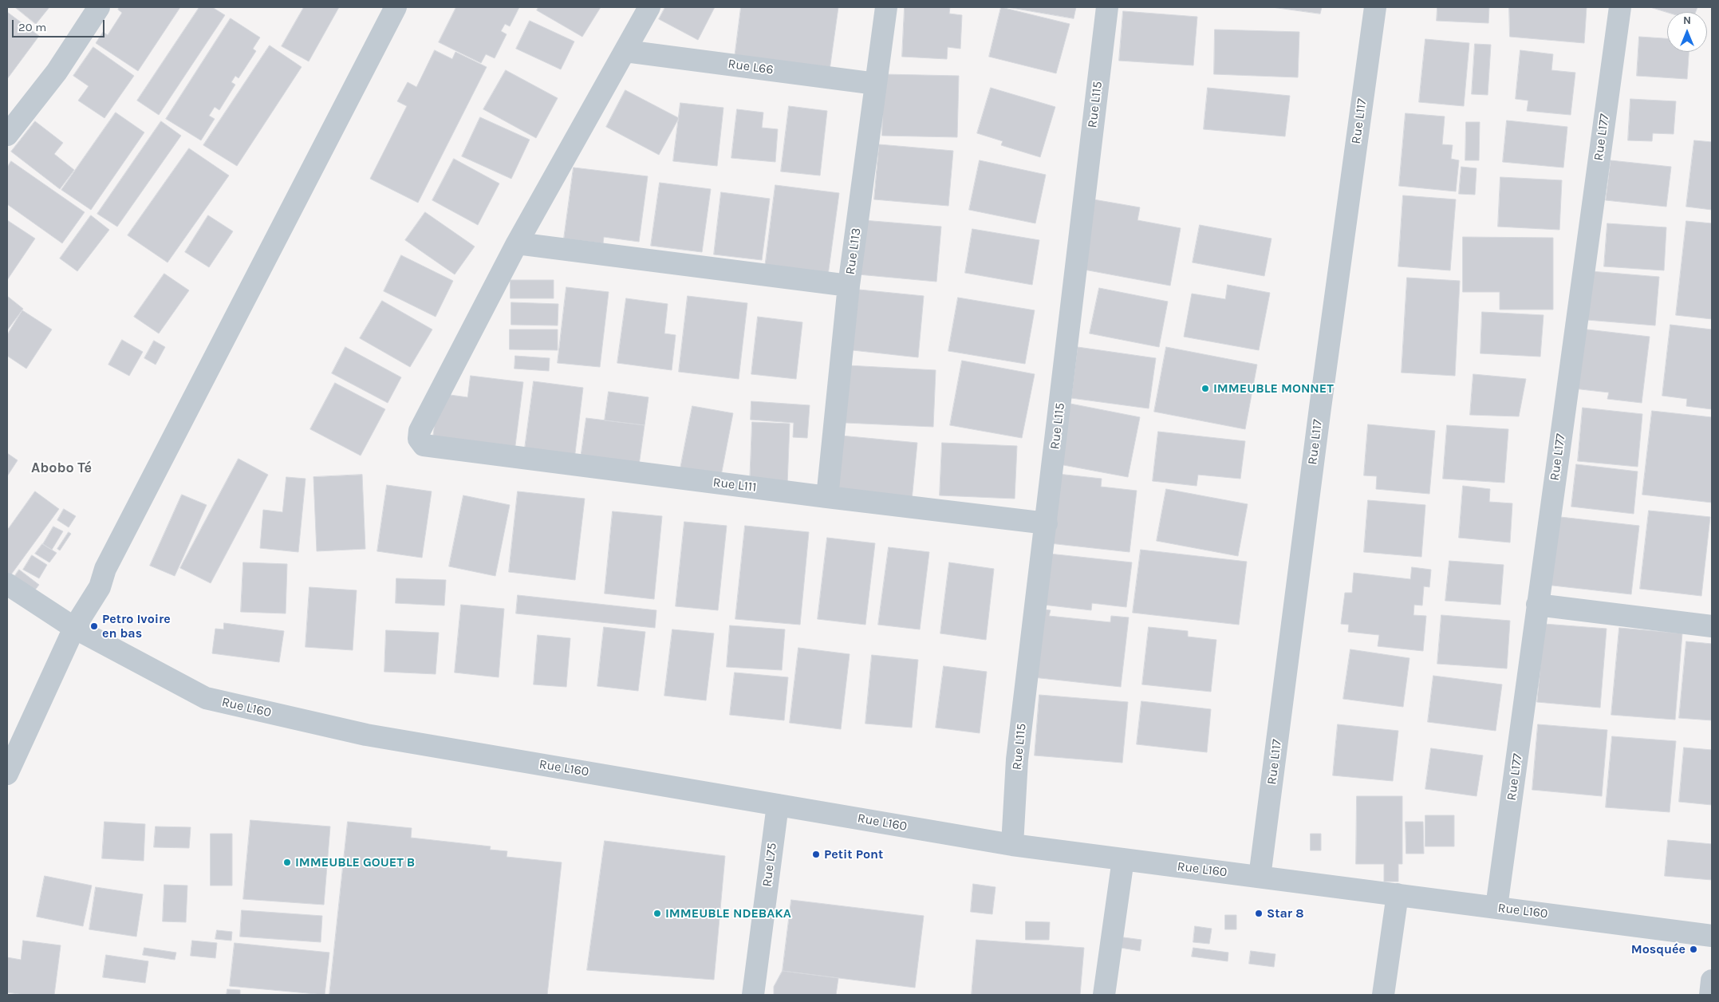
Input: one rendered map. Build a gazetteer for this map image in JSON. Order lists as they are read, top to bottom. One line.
{"streets":{"street":["Rue L66","Rue L115","Rue L117","Rue L177","Rue L113","Rue L111","Rue L160","Rue L75"]},"crossings":[["Rue L66","Rue L113"],["Rue L115","Rue L111"],["Rue L115","Rue L160"],["Rue L117","Rue L160"],["Rue L177","Rue L160"],["Rue L113","Rue L111"],["Rue L160","Rue L75"]],"districts":["Abobo Té"],"places":["IMMEUBLE MONNET","Petro Ivoire en bas","Petit Pont","IMMEUBLE GOUET B","IMMEUBLE NDEBAKA","Star 8","Mosquée"],"scale_bar":"20 m","north":"top"}
